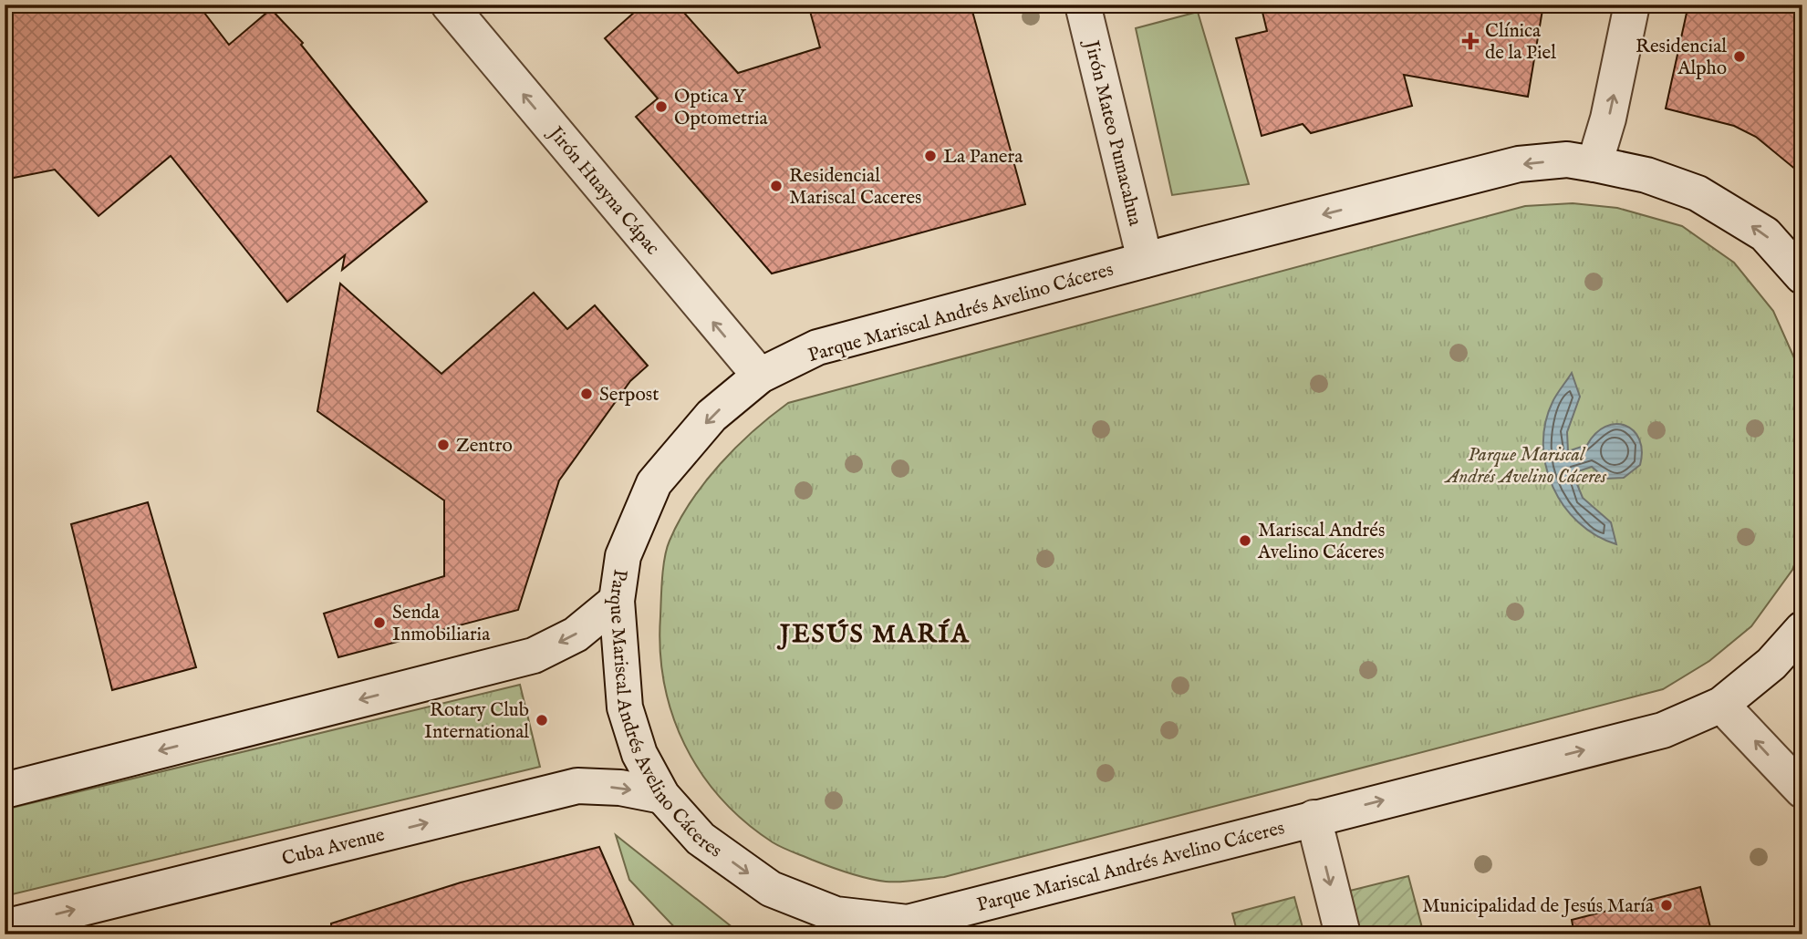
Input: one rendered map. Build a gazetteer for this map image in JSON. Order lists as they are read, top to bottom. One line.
{"streets":{"main road":["Jirón Mateo Pumacahua","Jirón Huayna Cápac","Parque Mariscal Andrés Avelino Cáceres","Cuba Avenue"]},"crossings":[["Jirón Mateo Pumacahua","Parque Mariscal Andrés Avelino Cáceres"],["Jirón Huayna Cápac","Parque Mariscal Andrés Avelino Cáceres"],["Parque Mariscal Andrés Avelino Cáceres","Cuba Avenue"]],"one_way":["Jirón Huayna Cápac"],"districts":["JESÚS MARÍA"],"parks":["Parque Mariscal Andrés Avelino Cáceres"],"places":{"health":["Clínica de la Piel"],"other":["Residencial Alpho","Optica Y Optometria","La Panera","Residencial Mariscal Caceres","Serpost","Zentro","Mariscal Andrés Avelino Cáceres","Senda Inmobiliaria","Rotary Club International","Municipalidad de Jesús María"]}}
